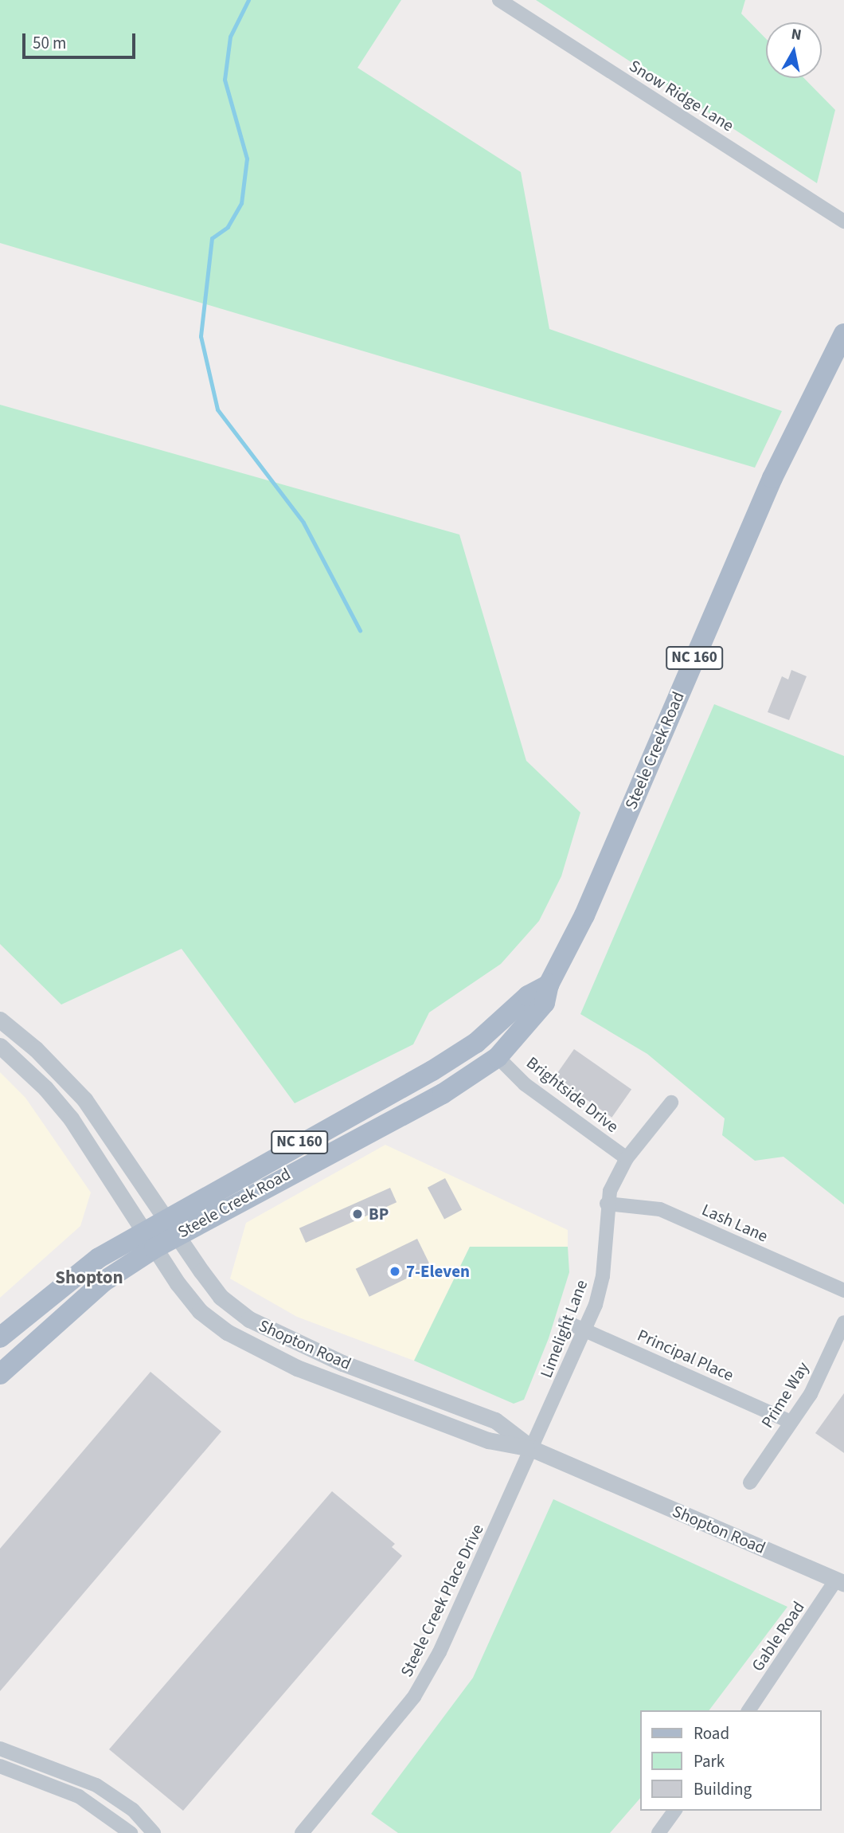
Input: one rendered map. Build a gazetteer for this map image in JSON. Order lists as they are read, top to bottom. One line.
{"streets":{"main road":["NC 160","Steele Creek Road"],"street":["Snow Ridge Lane","Brightside Drive","Lash Lane","Limelight Lane","Shopton Road","Principal Place","Prime Way","Steele Creek Place Drive","Gable Road"]},"crossings":[["Steele Creek Road","Brightside Drive"],["Steele Creek Road","Shopton Road"],["Brightside Drive","Limelight Lane"],["Lash Lane","Limelight Lane"],["Limelight Lane","Shopton Road"],["Limelight Lane","Principal Place"],["Limelight Lane","Steele Creek Place Drive"],["Shopton Road","Steele Creek Place Drive"],["Shopton Road","Gable Road"],["Principal Place","Prime Way"]],"districts":["Shopton"],"places":["BP","7-Eleven"],"legend":["Road","Park","Building"],"scale_bar":"50 m","north":"top"}
